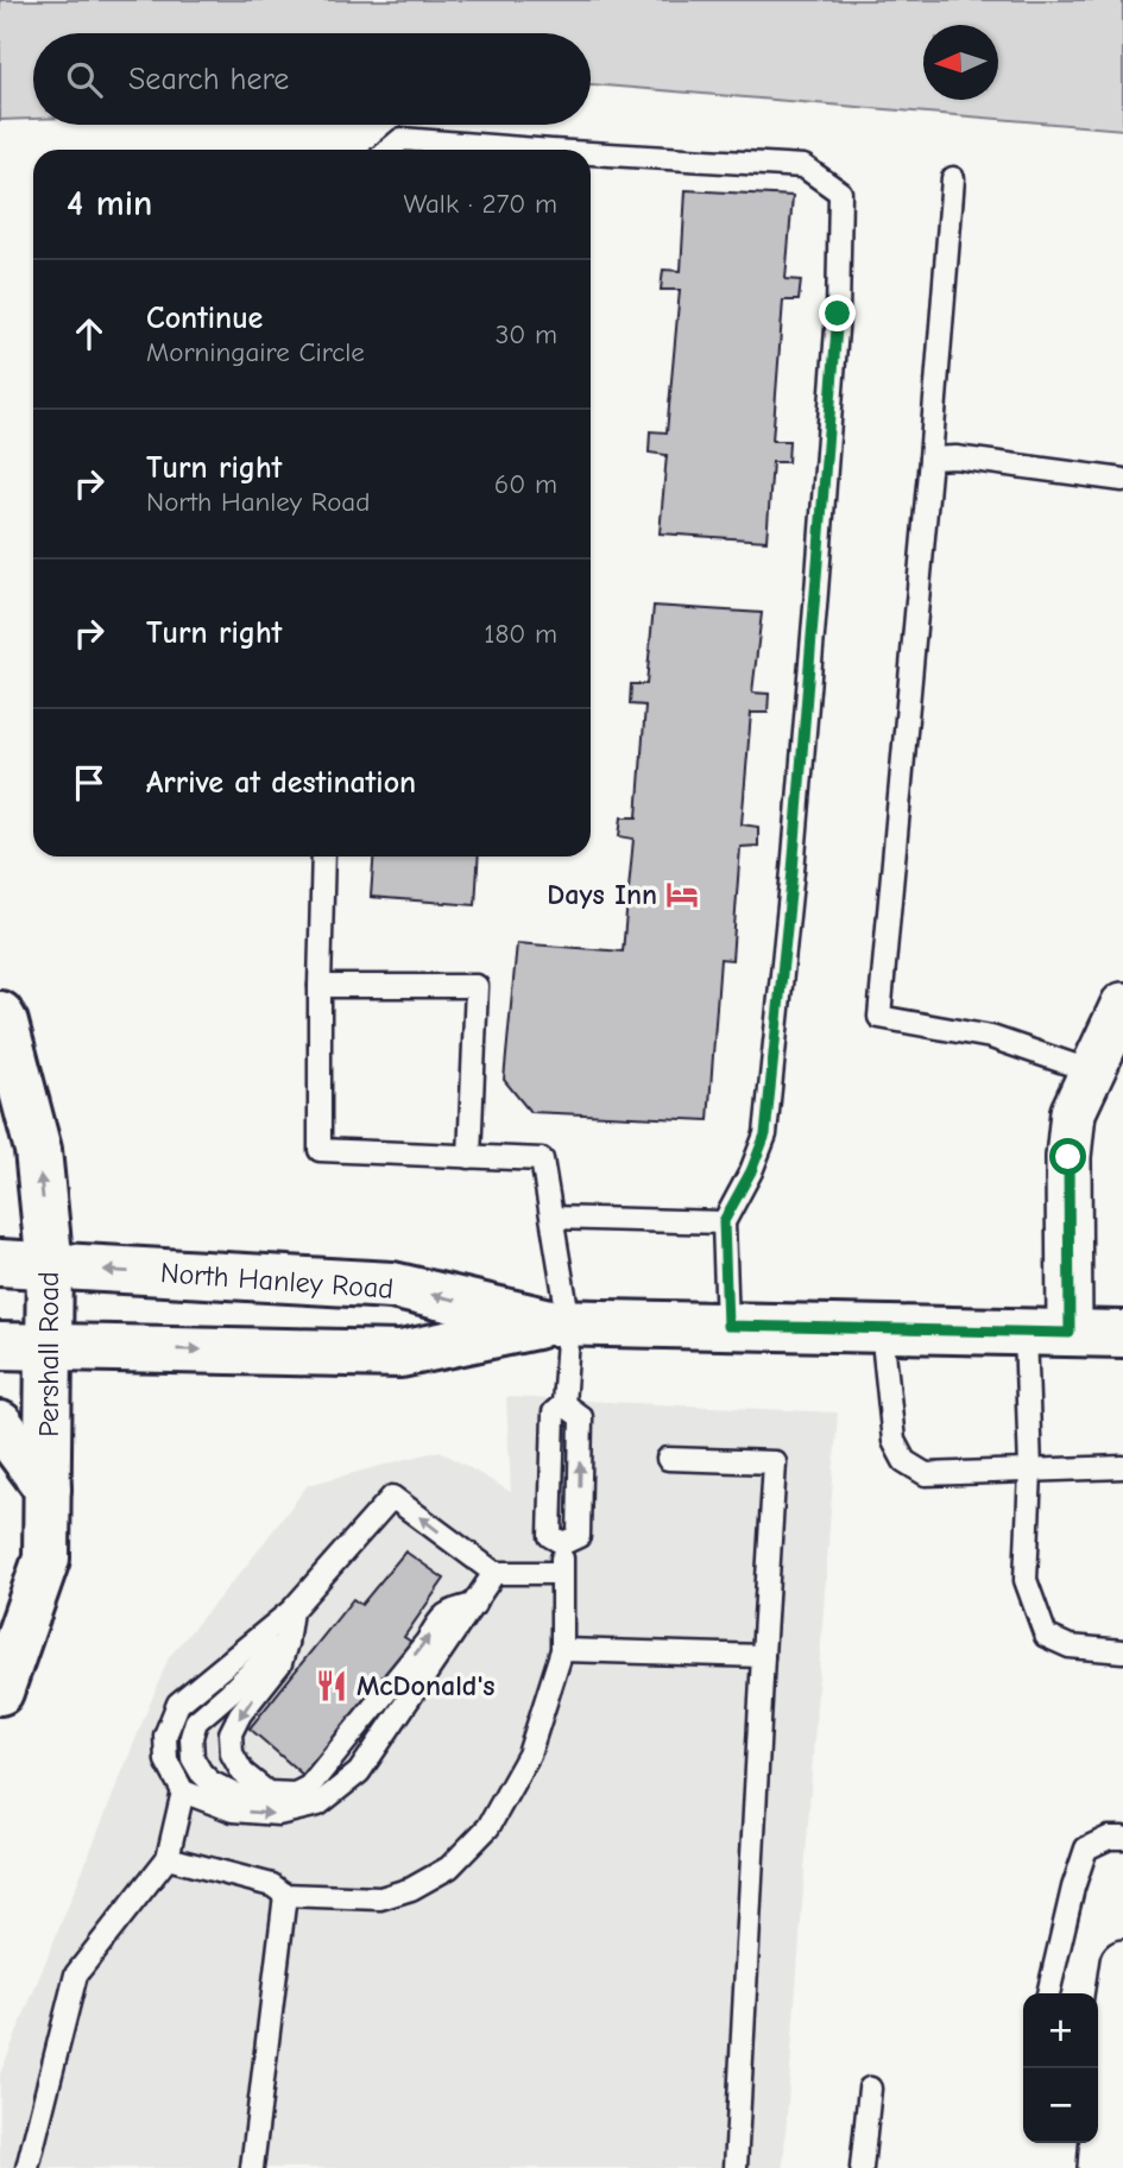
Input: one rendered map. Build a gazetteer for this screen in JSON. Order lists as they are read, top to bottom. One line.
{"streets":{"main road":["North Hanley Road","Pershall Road"]},"crossings":[["North Hanley Road","Pershall Road"]],"one_way":["Pershall Road"],"places":{"hotel":["Days Inn"],"restaurant":["McDonald's"]},"north":"left","page":{"search":"Search here","heading":["4 min","Walk · 270 m"],"list":[["Continue","Morningaire Circle","30 m"],["Turn right","North Hanley Road","60 m"],["Turn right","180 m"],"Arrive at destination"],"map_buttons":["+","−"]}}
